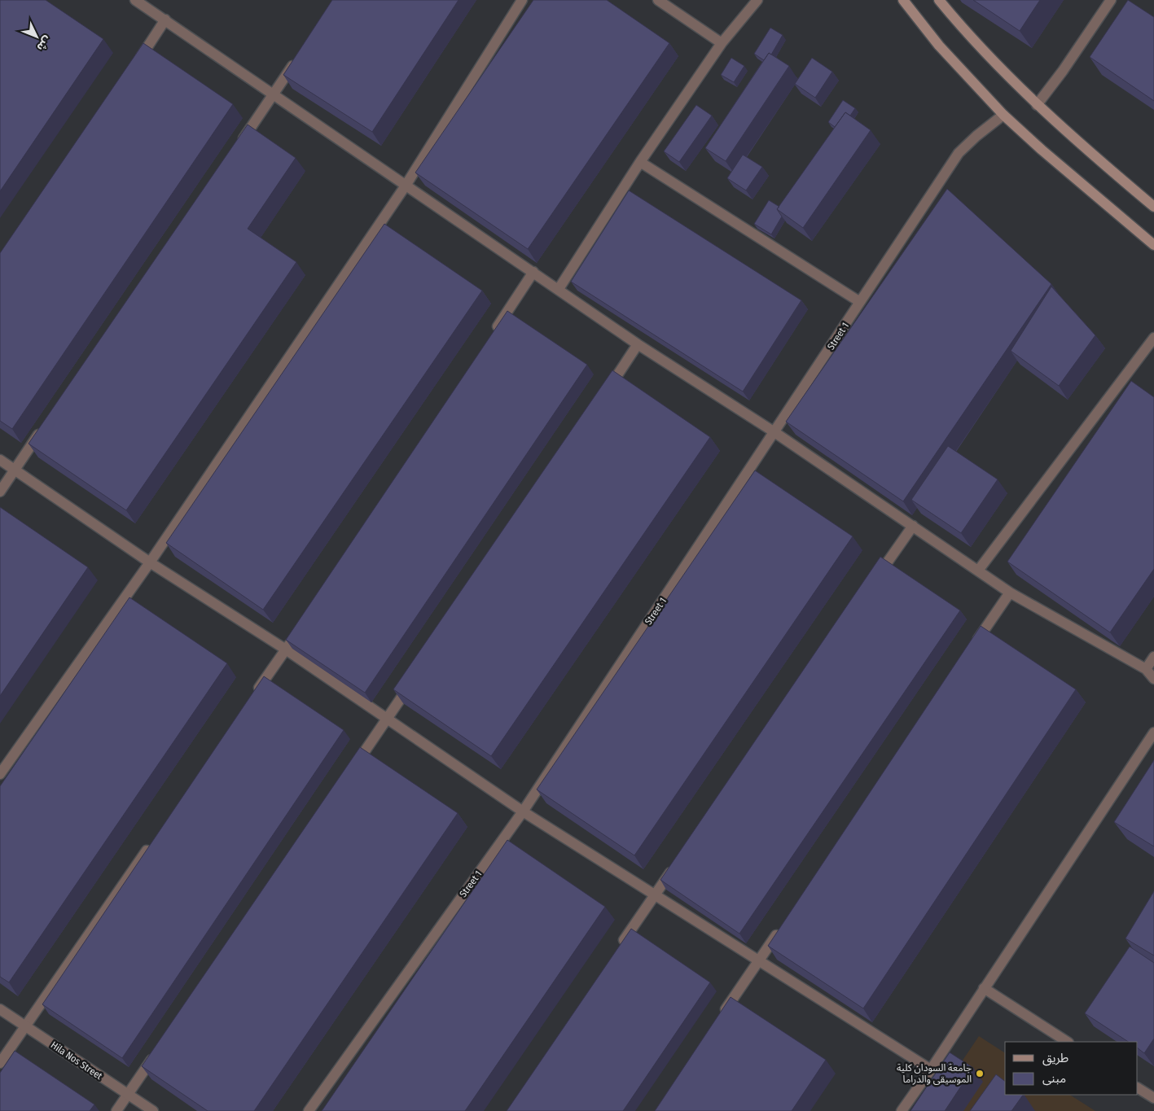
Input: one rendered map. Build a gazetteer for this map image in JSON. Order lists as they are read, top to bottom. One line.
{"streets":{"street":["Street 1","Hila Nos Street"]},"places":["جامعة السودان كلية الموسيقى والدراما"],"legend":["طريق","مبنى"],"north":"bottom right"}
